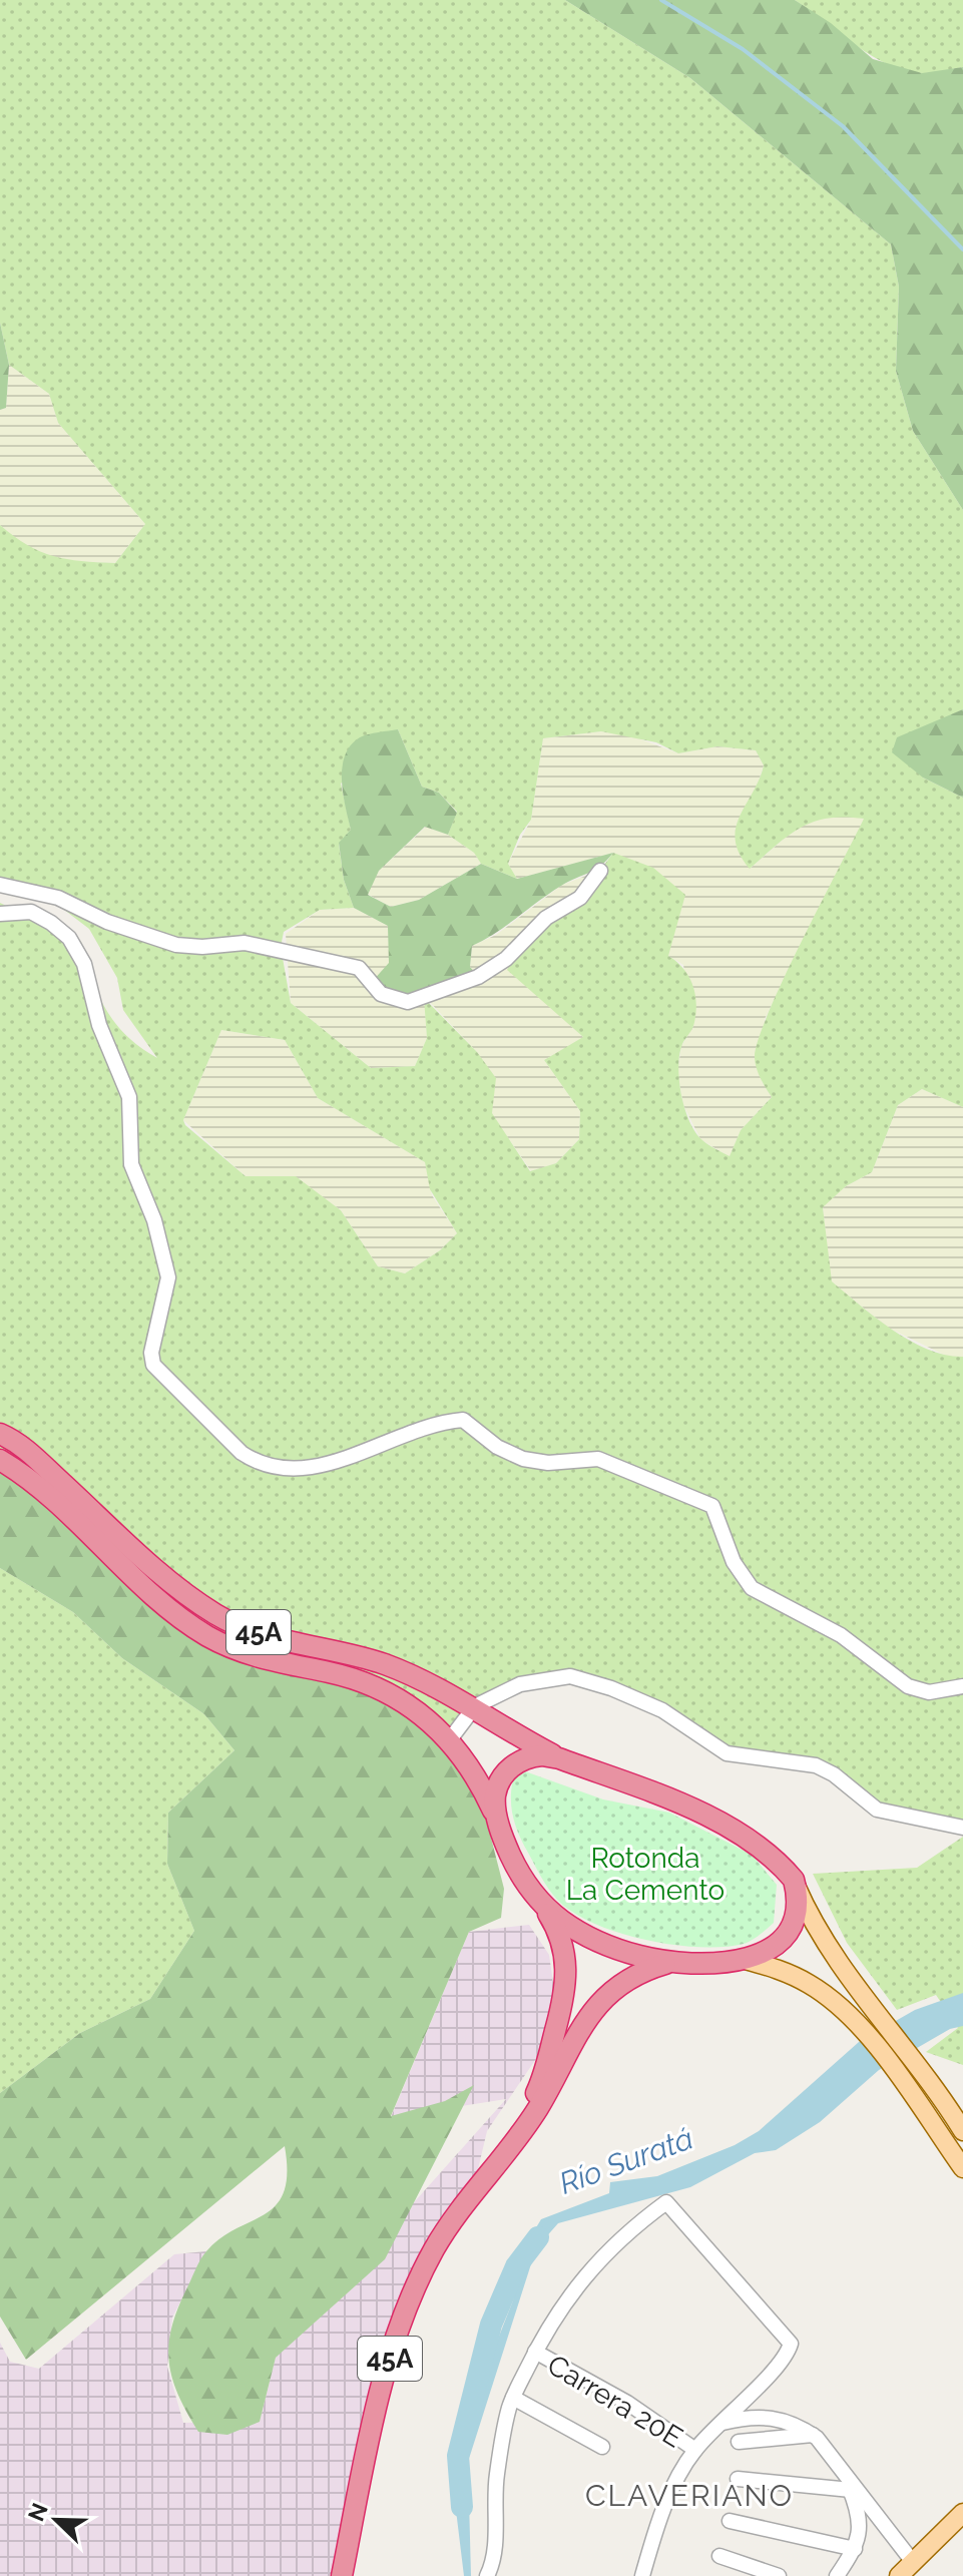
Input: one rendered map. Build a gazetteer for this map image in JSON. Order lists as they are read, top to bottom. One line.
{"streets":{"highway":["45A"],"street":["Carrera 20E"]},"districts":["CLAVERIANO"],"water":["Río Suratá"],"parks":["Rotonda La Cemento"],"north":"top left"}
